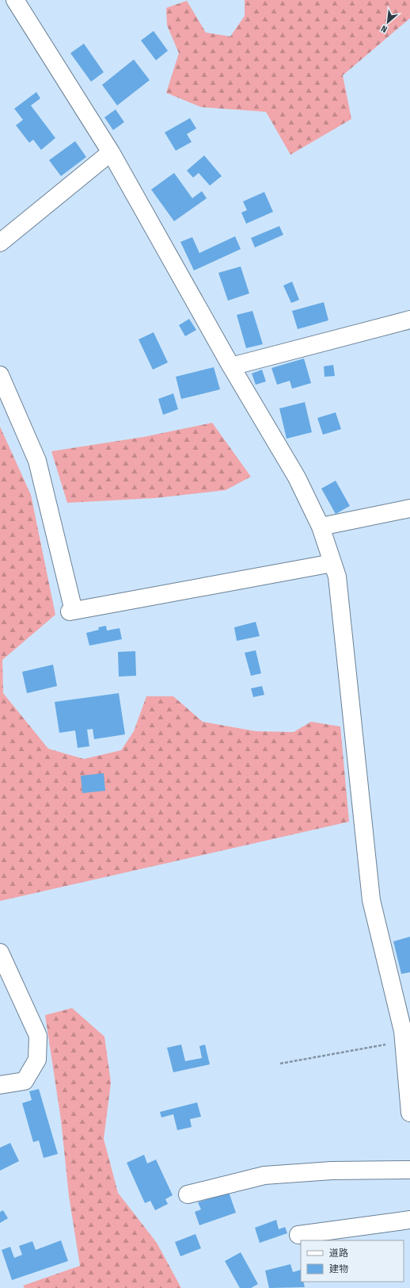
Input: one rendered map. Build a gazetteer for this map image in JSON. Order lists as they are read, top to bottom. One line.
{"legend":["道路","建物"],"north":"bottom left"}
